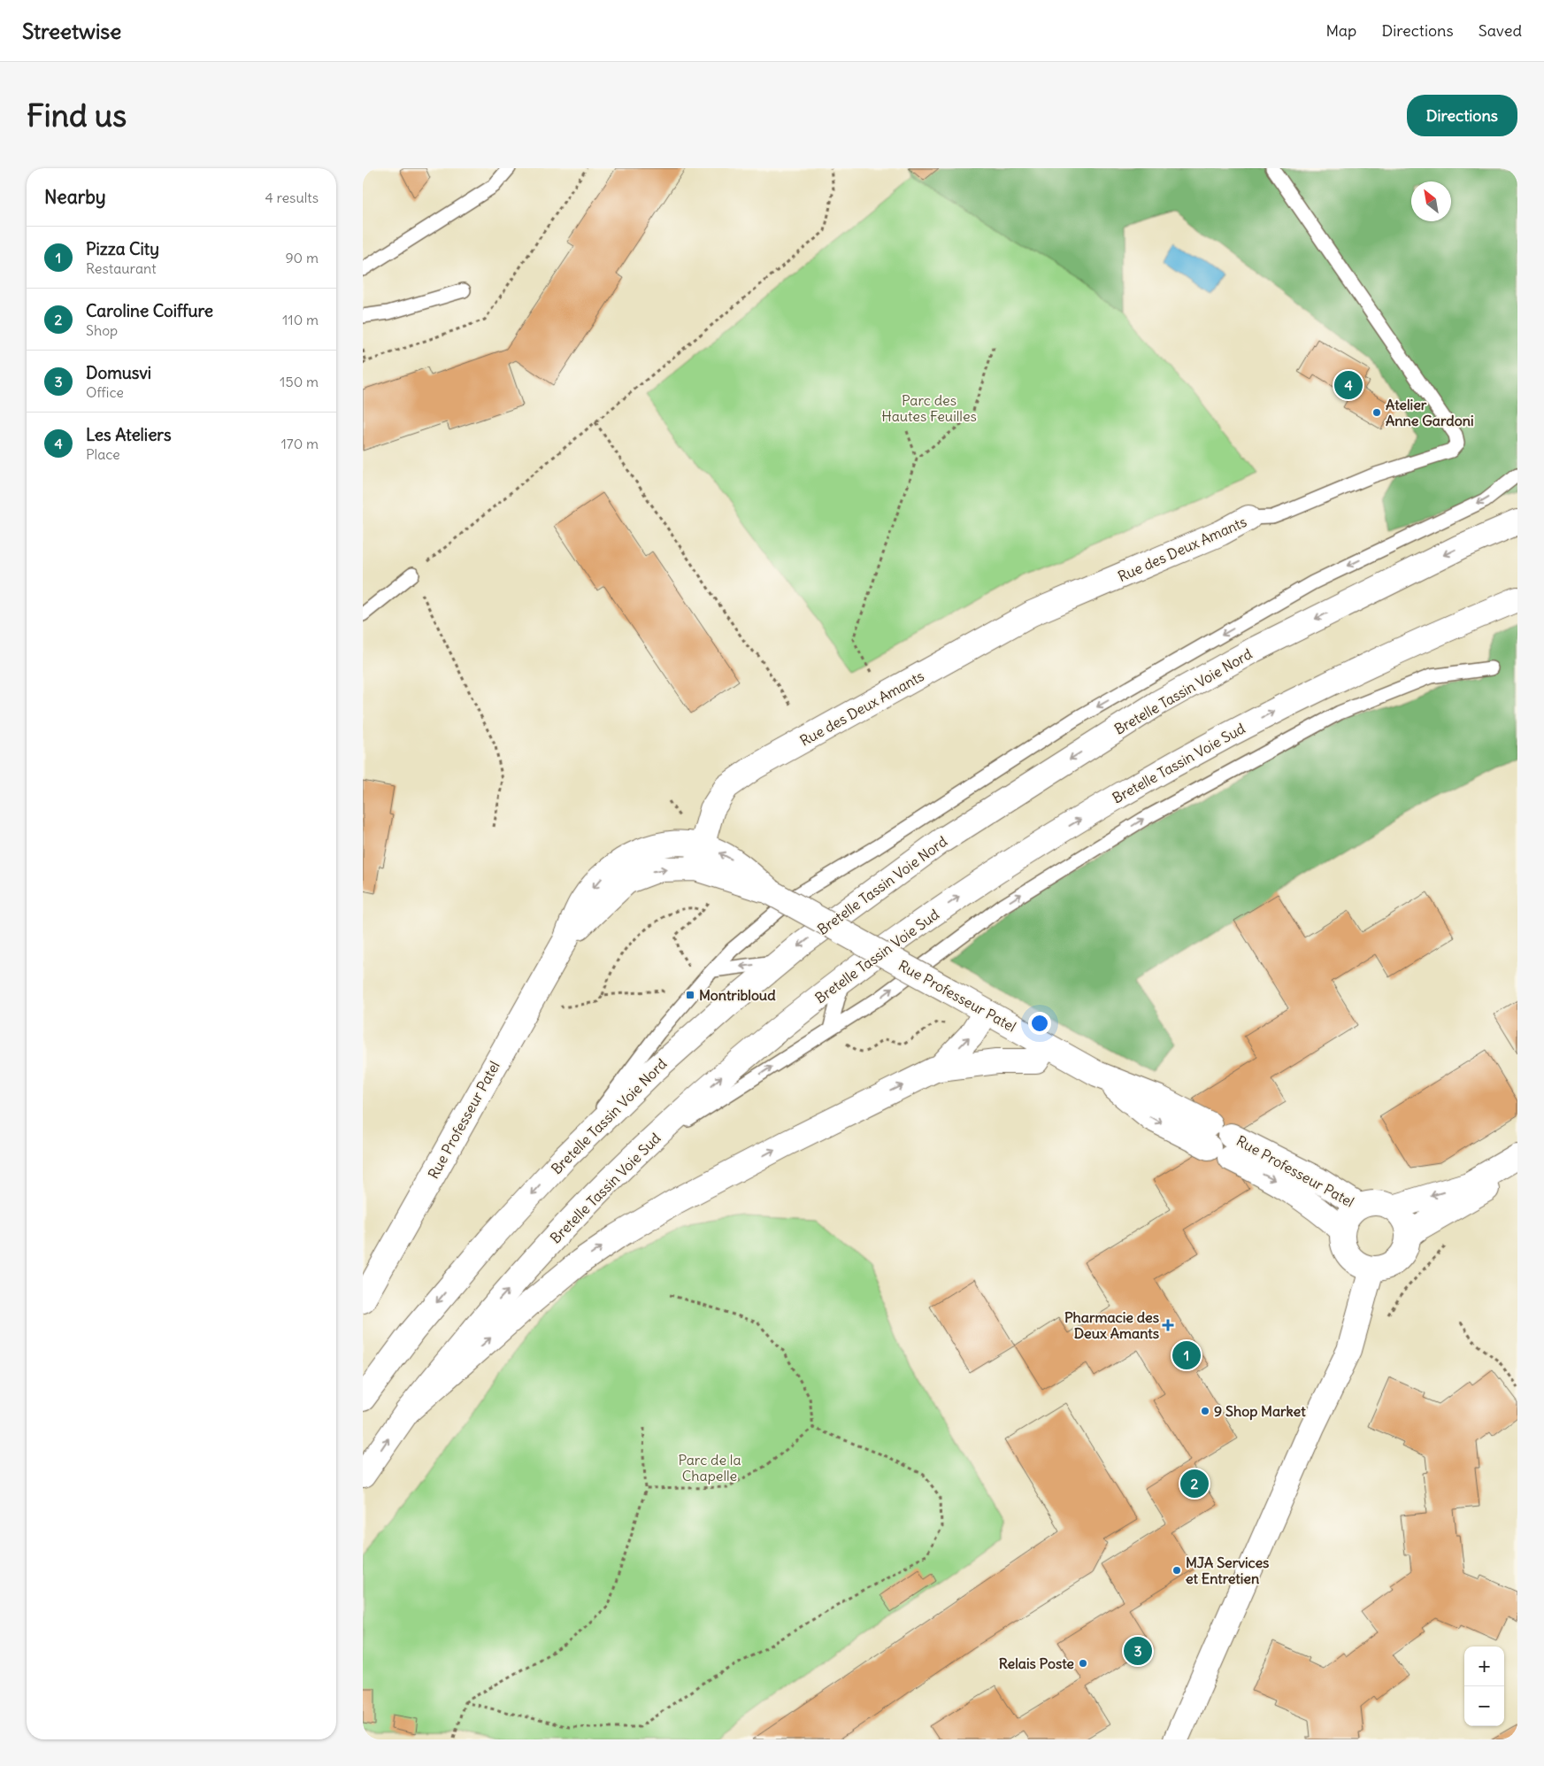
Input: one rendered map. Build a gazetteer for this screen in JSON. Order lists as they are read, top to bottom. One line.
{"streets":{"main road":["Rue des Deux Amants","Bretelle Tassin Voie Nord","Bretelle Tassin Voie Sud","Rue Professeur Patel"]},"crossings":[["Rue des Deux Amants","Rue Professeur Patel"]],"parks":["Parc des Hautes Feuilles","Parc de la Chapelle"],"places":{"other":["Atelier Anne Gardoni","9 Shop Market","MJA Services et Entretien","Relais Poste"],"transit":["Montribloud"],"health":["Pharmacie des Deux Amants"]},"north":"top left","page":{"header":"Streetwise","nav":["Map","Directions","Saved"],"buttons":"Directions","title":"Find us","heading":["Nearby","4 results"],"list":[{"mark":"1","name":"Pizza City","note":"Restaurant","value":"90 m"},{"mark":"2","name":"Caroline Coiffure","note":"Shop","value":"110 m"},{"mark":"3","name":"Domusvi","note":"Office","value":"150 m"},{"mark":"4","name":"Les Ateliers","note":"Place","value":"170 m"}],"pins":["4","1","2","3"],"map_buttons":["+","−"]}}
